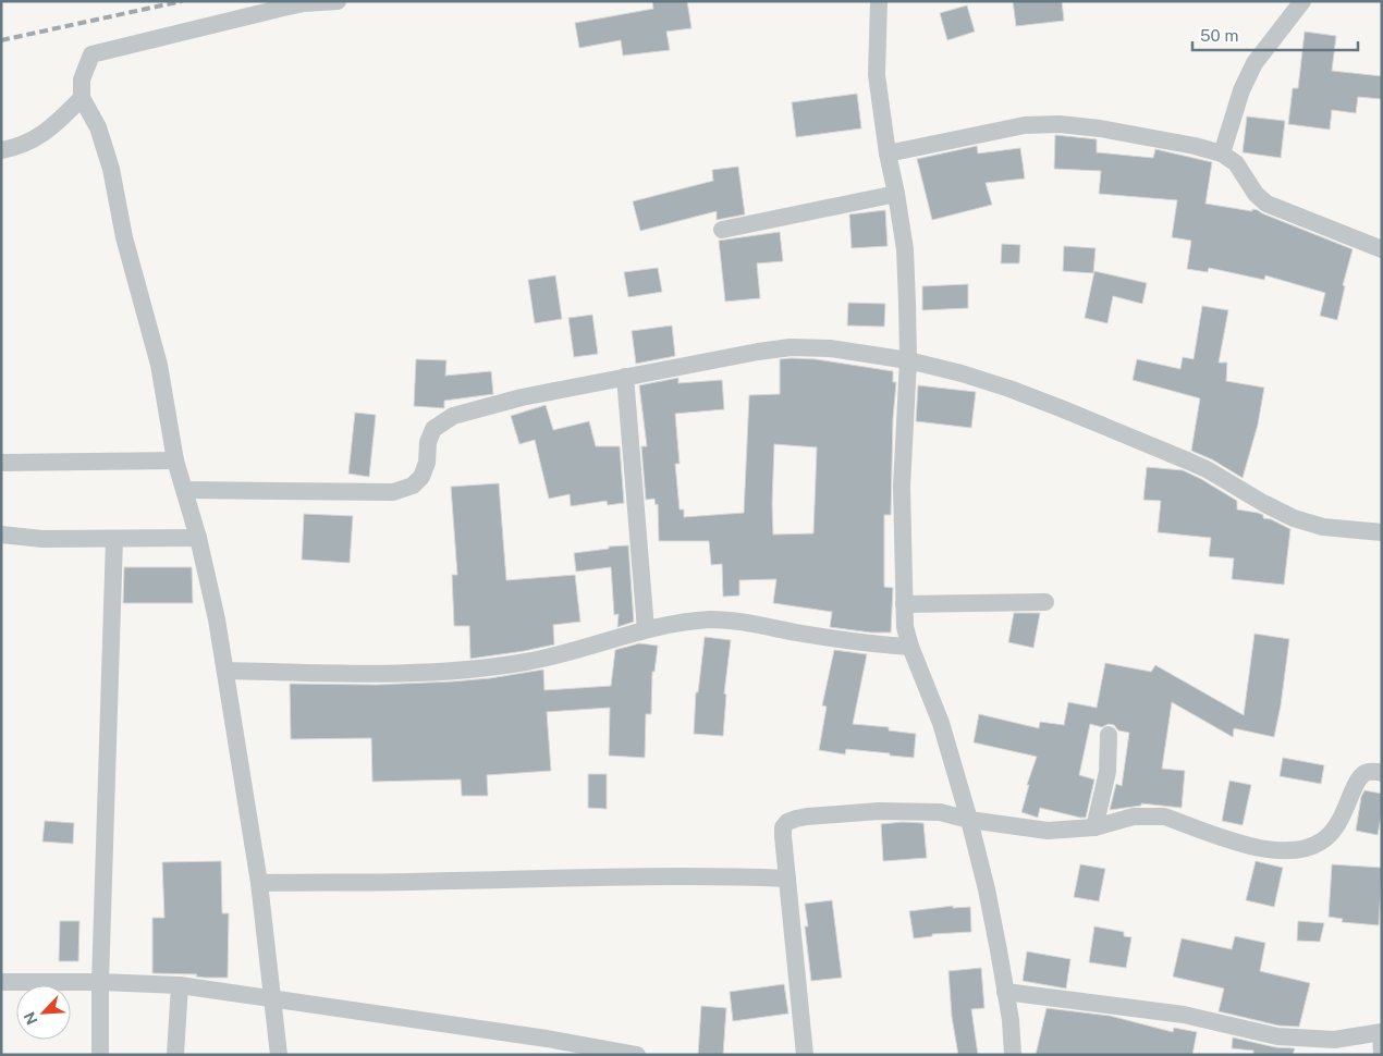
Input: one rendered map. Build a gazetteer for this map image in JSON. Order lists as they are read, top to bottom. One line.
{"scale_bar":"50 m","north":"bottom left"}
